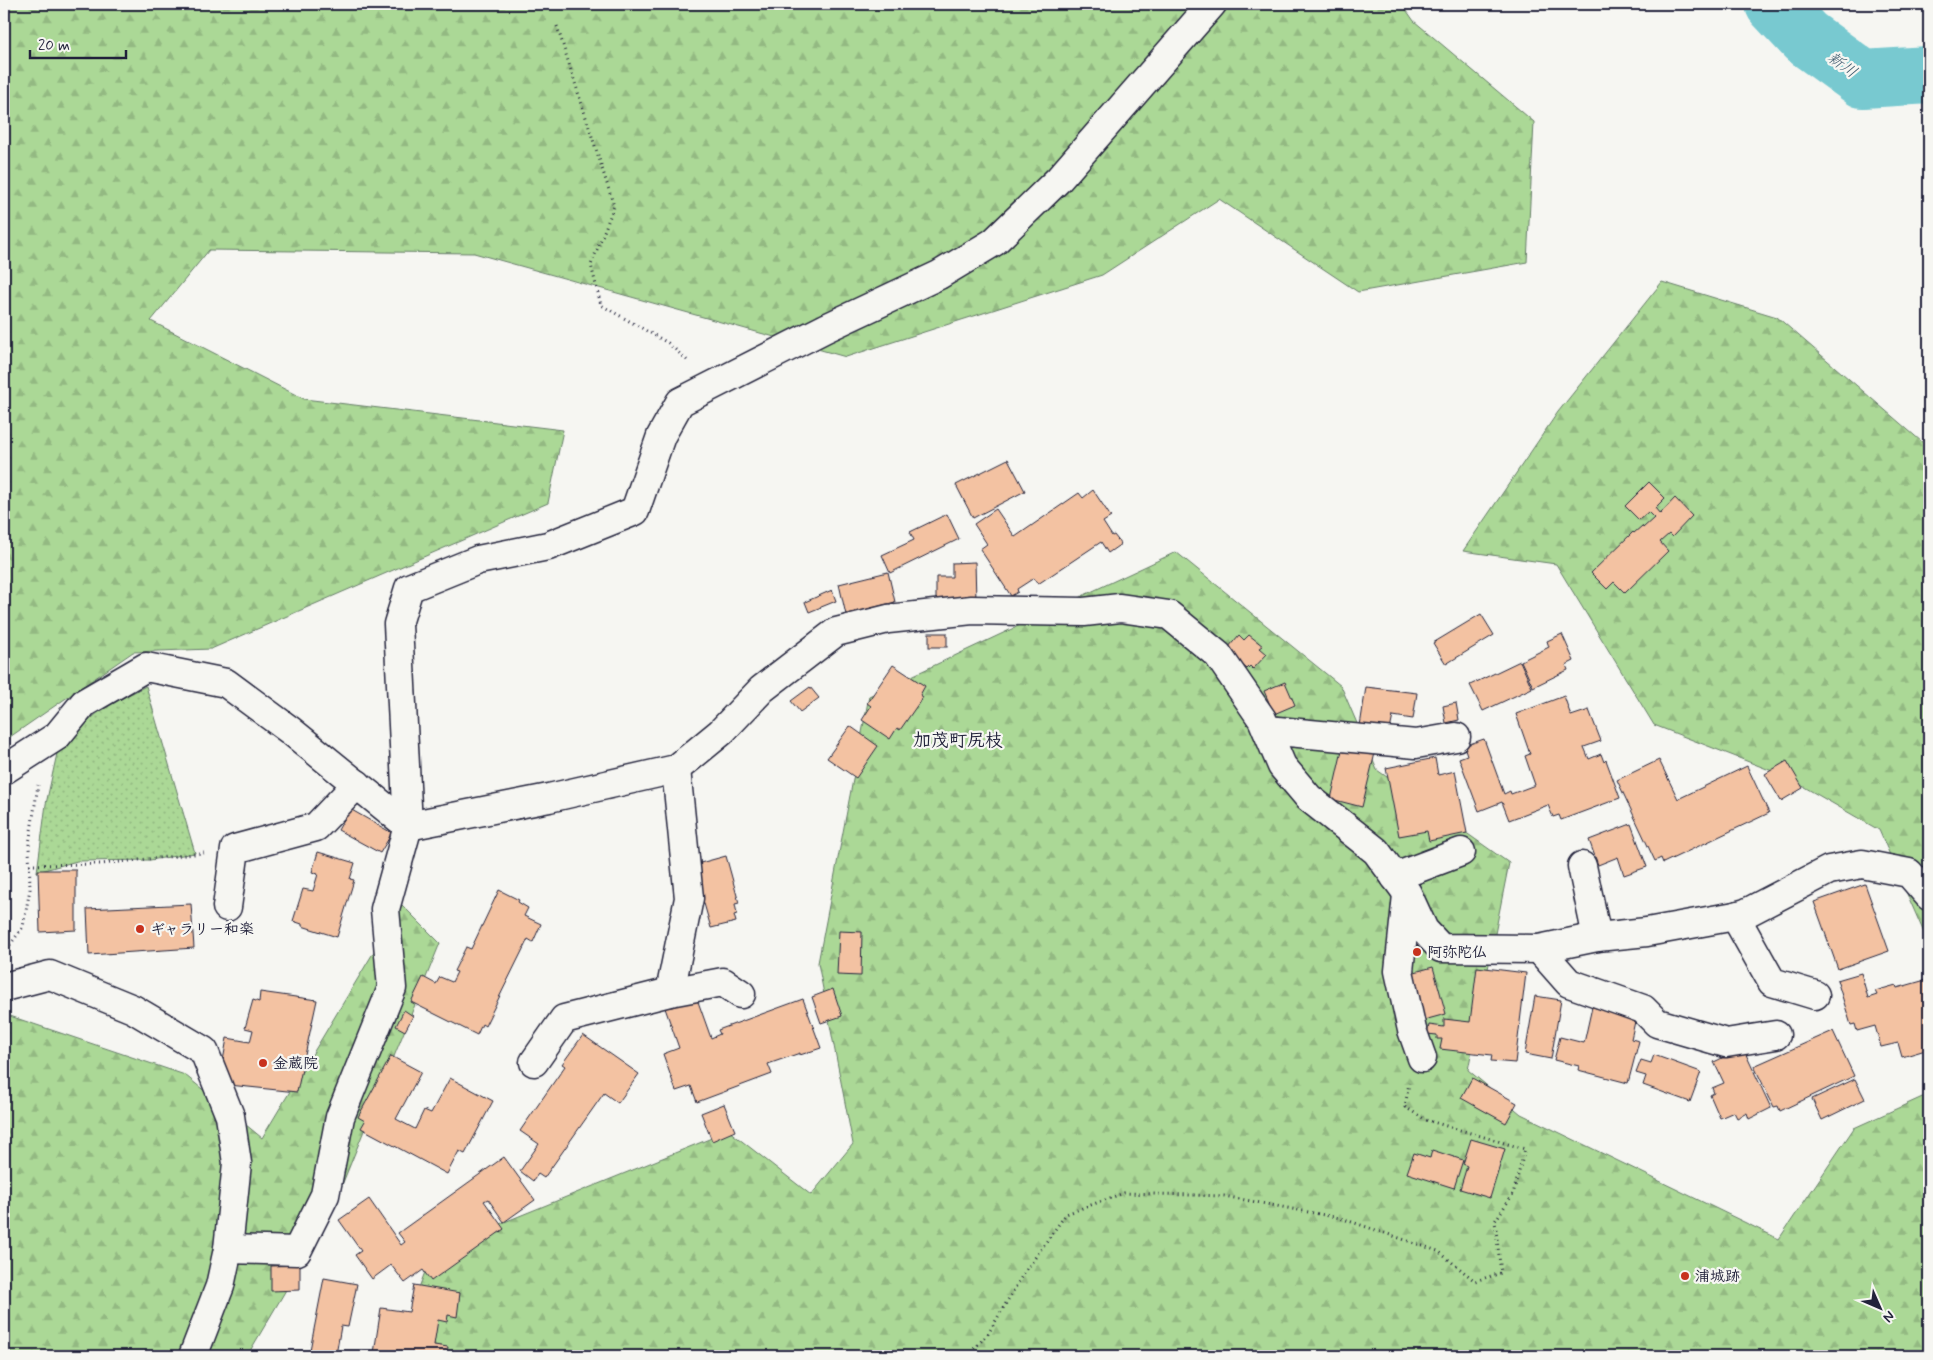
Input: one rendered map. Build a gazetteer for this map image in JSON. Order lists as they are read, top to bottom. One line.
{"districts":["加茂町尻枝"],"water":["新川"],"places":["ギャラリー和楽","阿弥陀仏","金蔵院","浦城跡"],"scale_bar":"20 m","north":"bottom right"}
